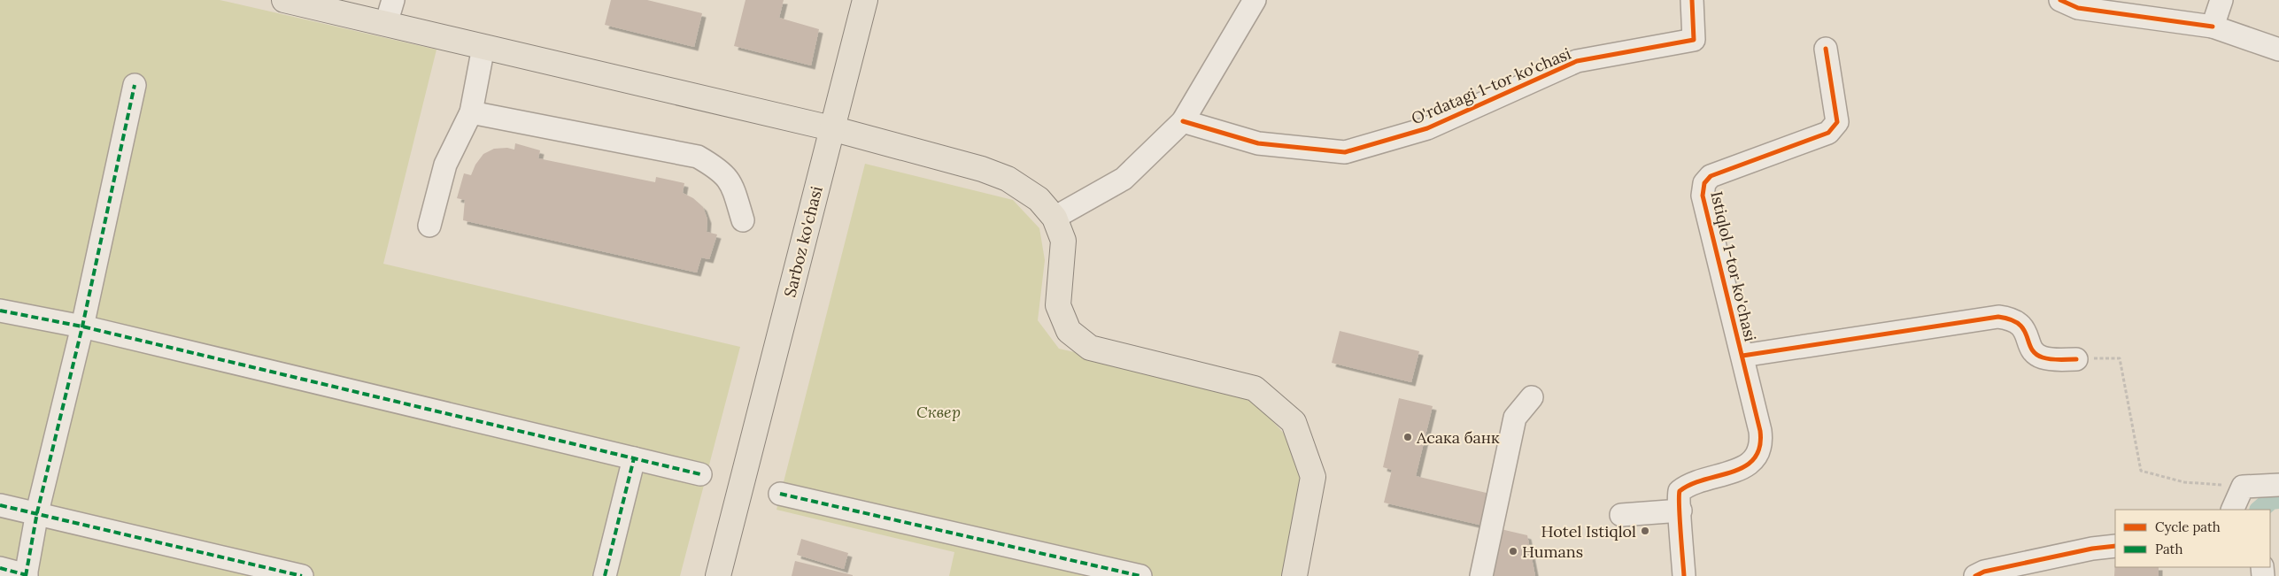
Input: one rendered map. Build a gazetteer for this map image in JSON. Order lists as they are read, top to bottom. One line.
{"streets":{"main road":["Sarboz ko'chasi"],"street":["O'rdatagi 1-tor ko'chasi","Istiqlol 1-tor ko'chasi"]},"parks":["Сквер"],"places":["Асака банк","Hotel Istiqlol","Humans"],"legend":["Cycle path","Path"]}
